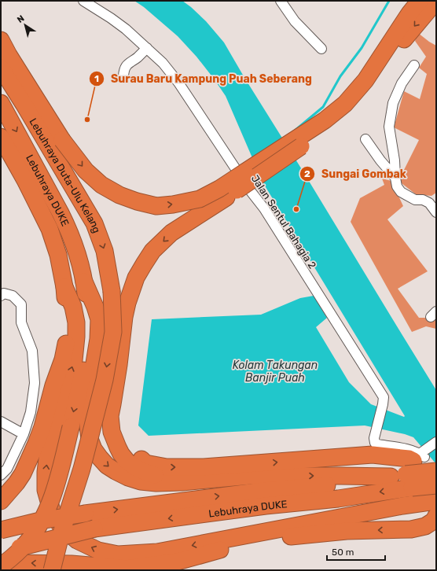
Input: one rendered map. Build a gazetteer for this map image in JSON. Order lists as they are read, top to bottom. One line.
{"streets":{"highway":["Lebuhraya Duta-Ulu Kelang","Lebuhraya DUKE"],"street":["Jalan Sentul Bahagia 2"]},"crossings":[["Lebuhraya DUKE","Jalan Sentul Bahagia 2"]],"water":["Kolam Takungan Banjir Puah"],"places":["Surau Baru Kampung Puah Seberang","Sungai Gombak"],"scale_bar":"50 m","north":"top left"}
